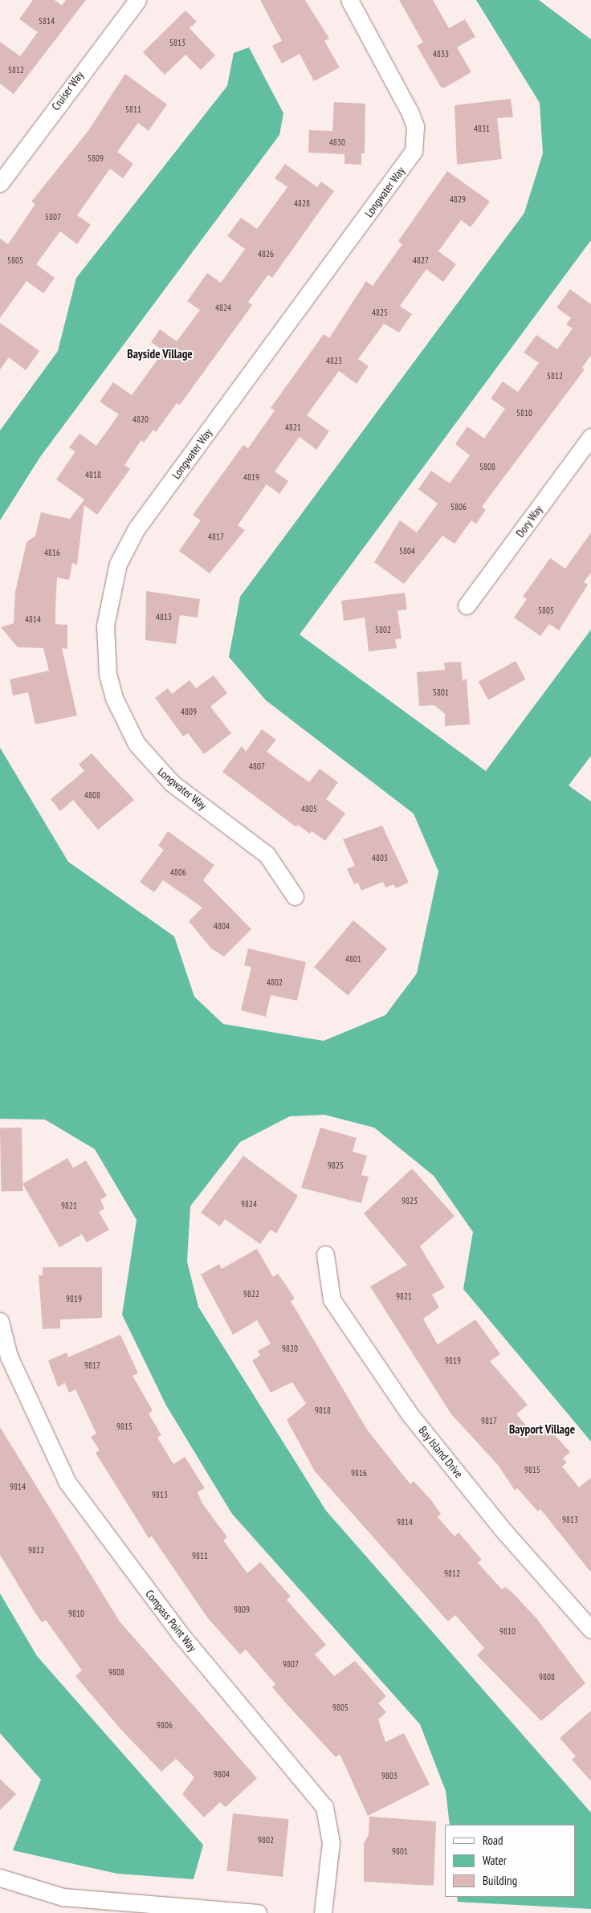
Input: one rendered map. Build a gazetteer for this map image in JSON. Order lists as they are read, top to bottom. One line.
{"streets":{"street":["Cruiser Way","Longwater Way","Dory Way","Bay Island Drive","Compass Point Way"]},"districts":["Bayside Village","Bayport Village"],"house_numbers":["5814","5813","4833","5812","5811","4831","4830","5809","4829","4828","5807","4826","5805","4827","4824","4825","4823","5812","5810","4820","4821","5808","4818","4819","5806","4817","5804","4816","5805","4813","4814","5802","5801","4809","4807","4808","4805","4803","4806","4804","4801","4802","9825","9823","9824","9821","9822","9821","9819","9820","9819","9817","9818","9817","9815","9815","9816","9814","9813","9813","9814","9812","9811","9812","9809","9810","9810","9807","9808","9808","9805","9806","9804","9803","9802","9801"],"legend":["Road","Water","Building"]}
